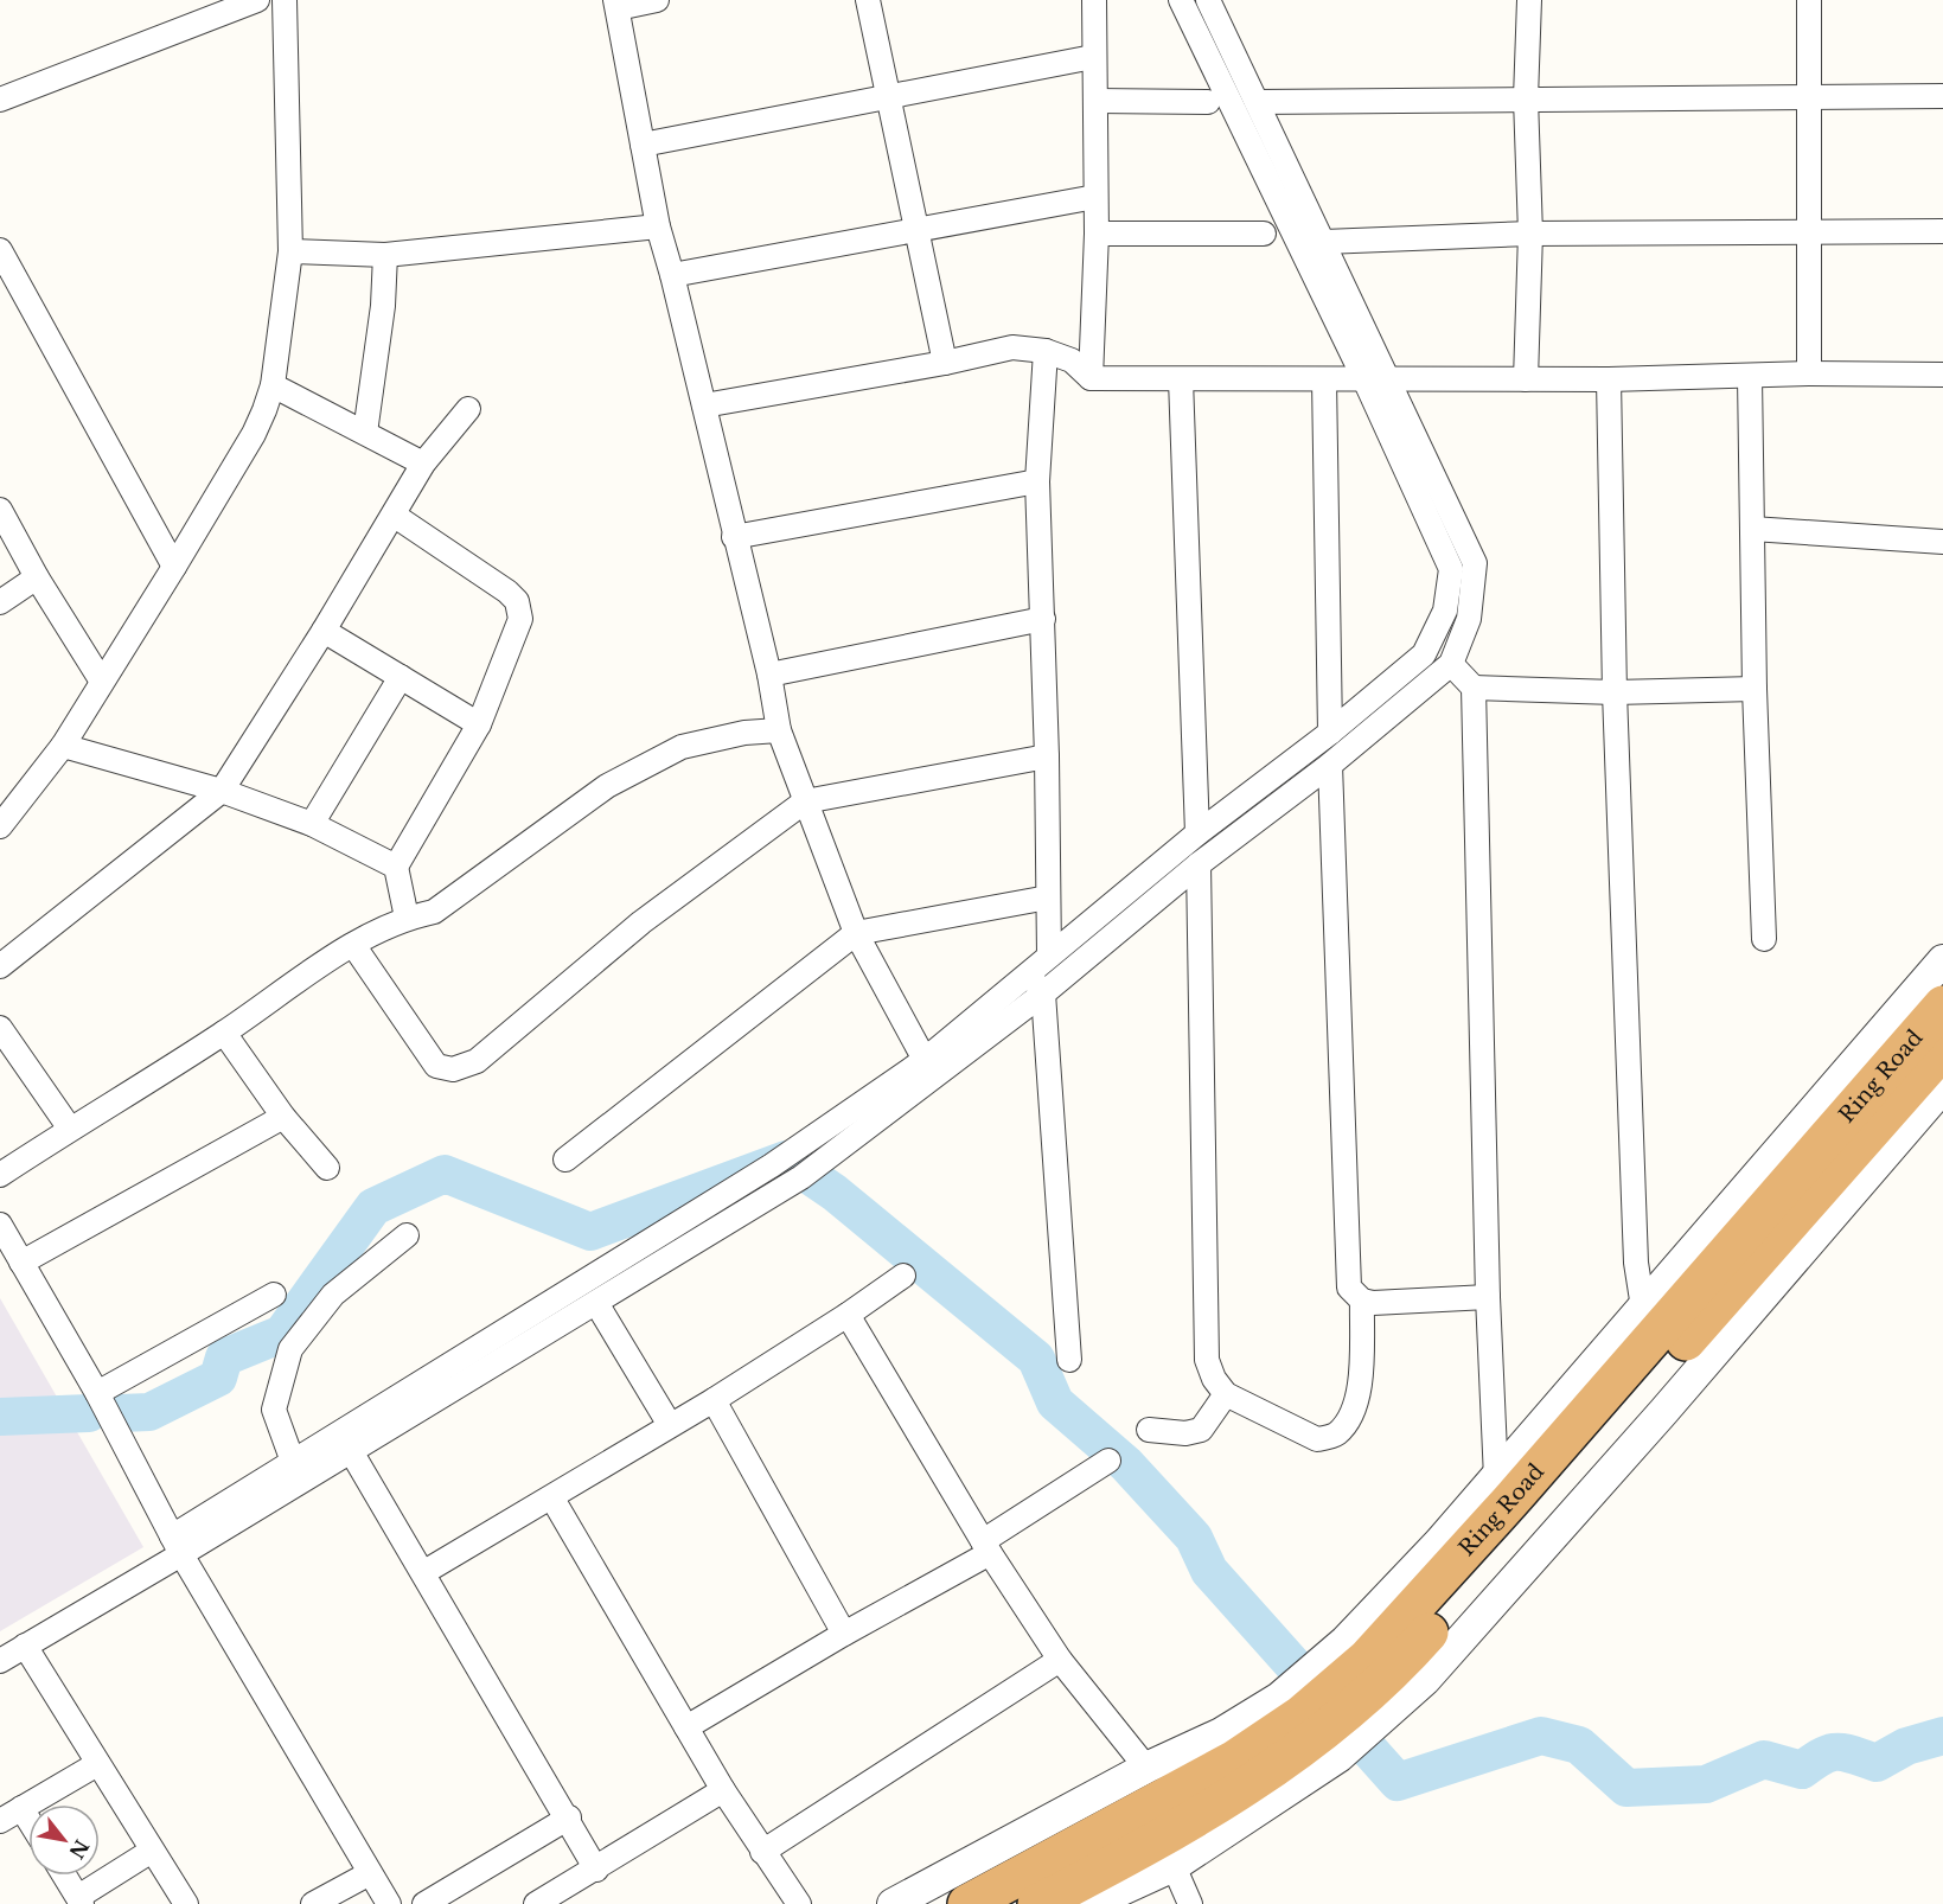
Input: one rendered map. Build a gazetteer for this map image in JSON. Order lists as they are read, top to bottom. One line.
{"streets":{"highway":["Ring Road"]},"north":"bottom right"}
